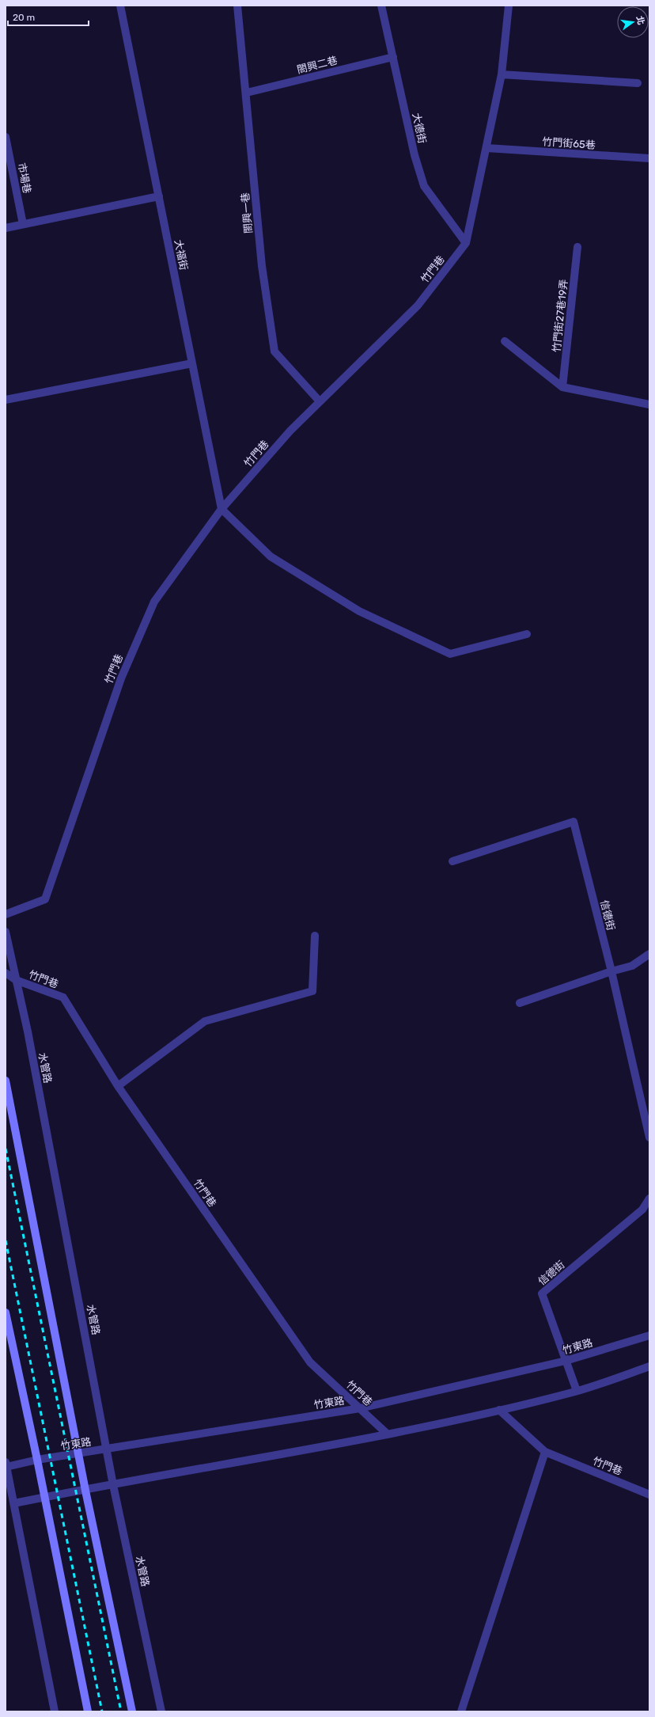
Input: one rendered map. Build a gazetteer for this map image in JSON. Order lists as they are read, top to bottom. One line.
{"streets":{"street":["閤興二巷","大德街","竹門街65巷","市場巷","閤興一巷","大福街","竹門巷","竹門街27巷19弄","信德街","水管路","竹東路"]},"crossings":[["閤興二巷","大德街"],["閤興二巷","閤興一巷"],["大德街","竹門巷"],["竹門街65巷","竹門巷"],["閤興一巷","竹門巷"],["大福街","竹門巷"],["竹門巷","水管路"],["竹門巷","竹東路"],["信德街","竹東路"],["水管路","竹東路"]],"scale_bar":"20 m","north":"right"}
